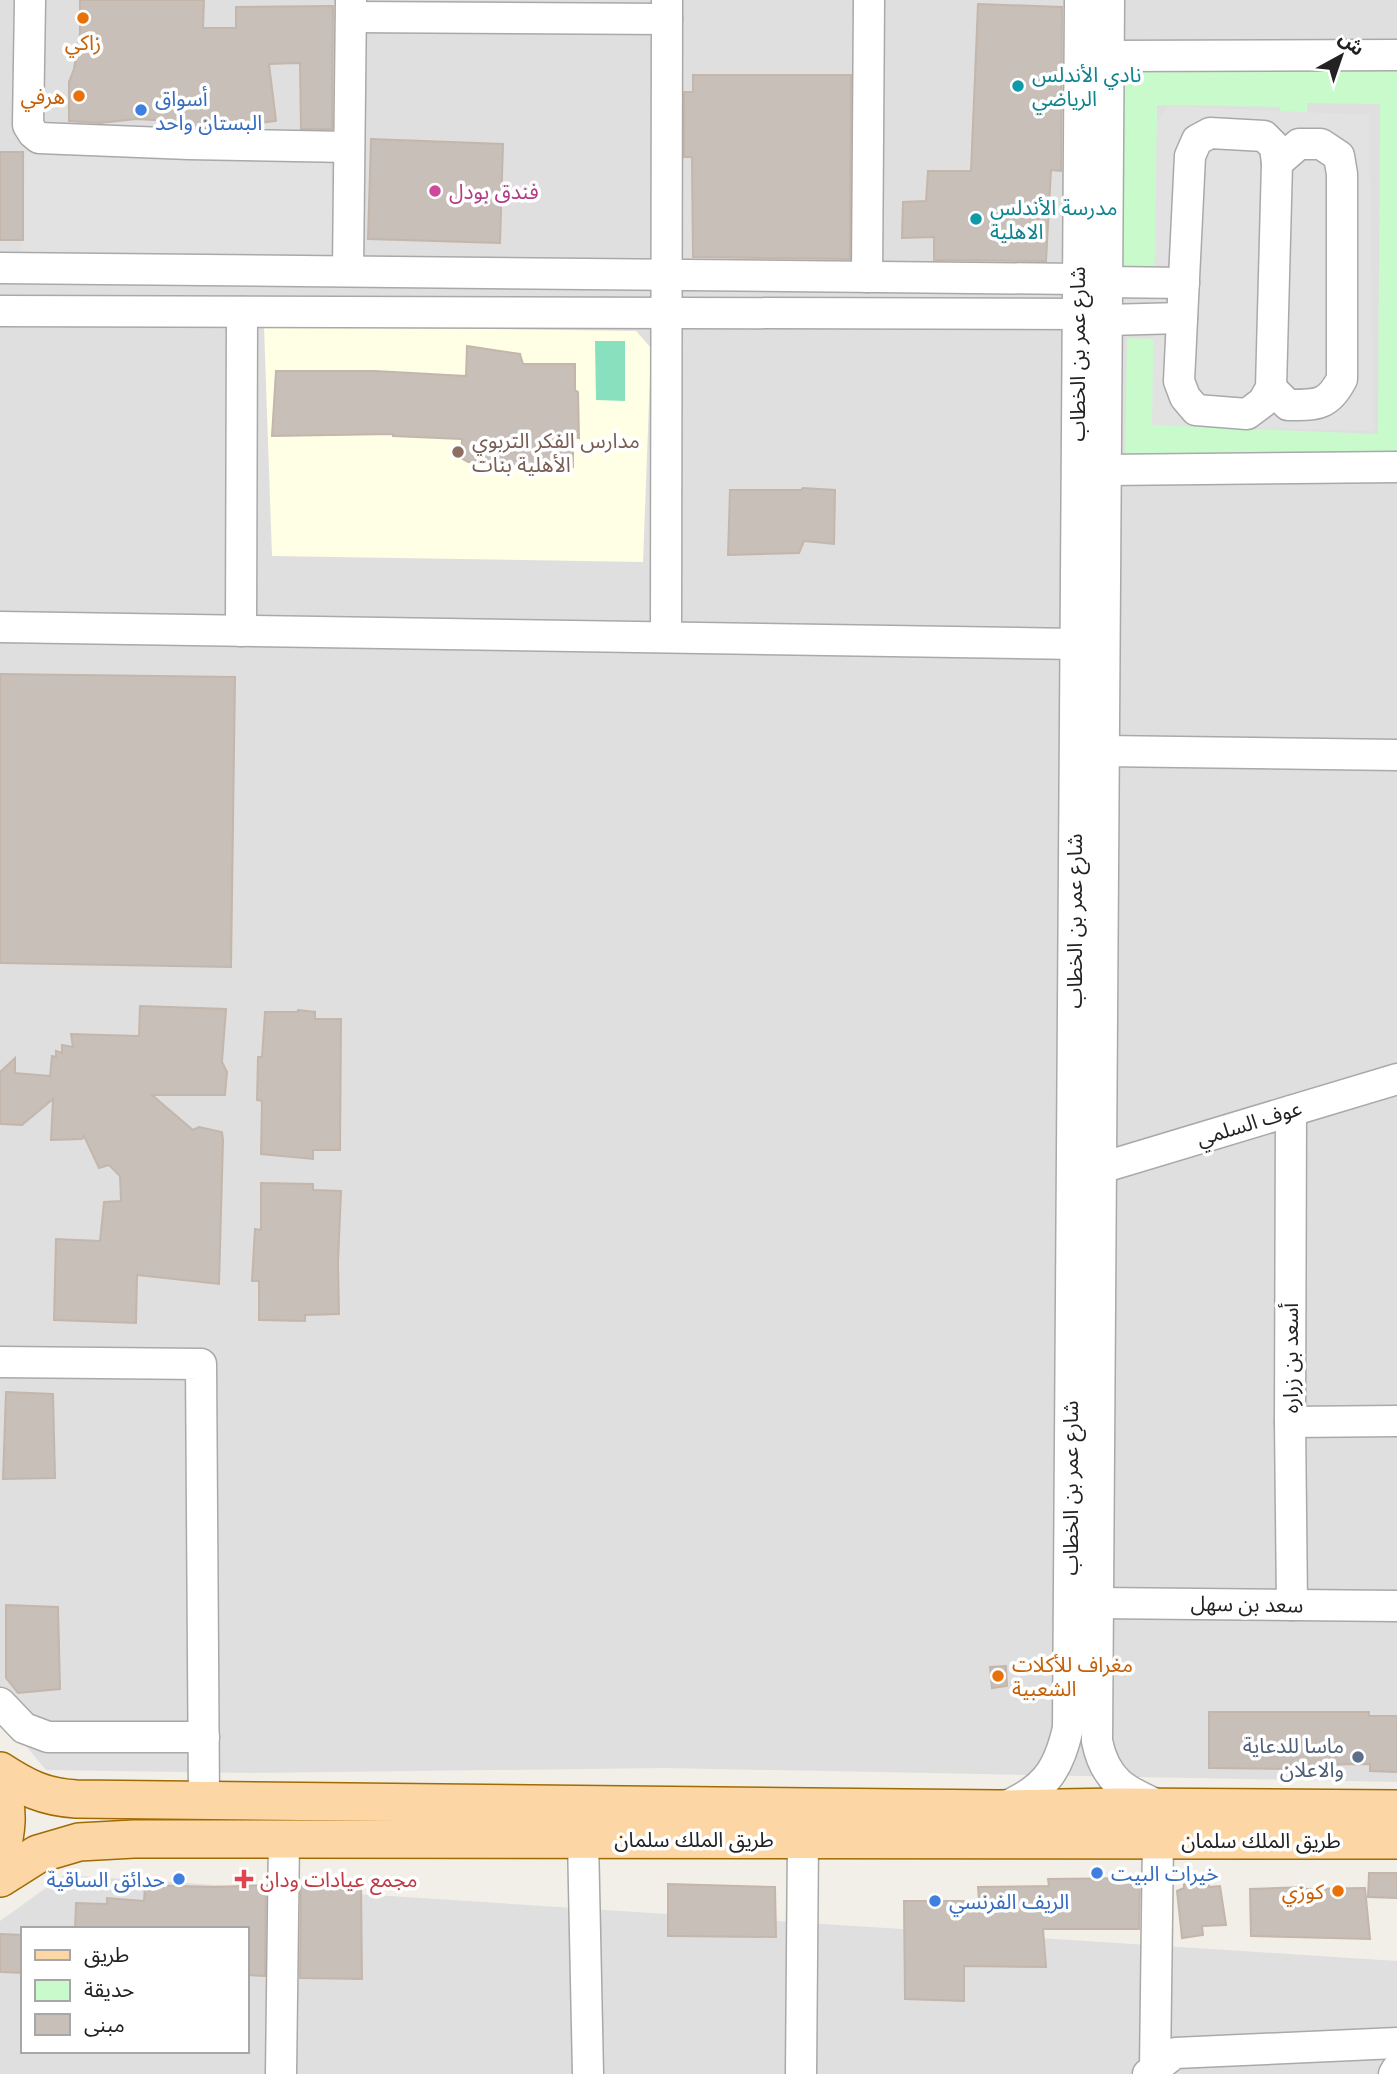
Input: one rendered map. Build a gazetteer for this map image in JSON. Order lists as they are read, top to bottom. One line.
{"streets":{"main road":["طريق الملك سلمان"],"street":["شارع عمر بن الخطاب","عوف السلمي","أسعد بن زراره","سعد بن سهل"]},"crossings":[["شارع عمر بن الخطاب","عوف السلمي"],["شارع عمر بن الخطاب","سعد بن سهل"],["شارع عمر بن الخطاب","طريق الملك سلمان"],["عوف السلمي","أسعد بن زراره"],["أسعد بن زراره","سعد بن سهل"]],"places":{"other":["زاكي","نادي الأندلس الرياضي","هرفي","أسواق البستان واحد","فندق بودل","مدرسة الأندلس الاهلية","مدارس الفكر التربوي الأهلية بنات","مغراف للأكلات الشعبية","ماسا للدعاية والاعلان","خيرات البيت","حدائق الساقية","كوزي","الريف الفرنسي"],"health":["مجمع عيادات ودان"]},"legend":["طريق","حديقة","مبنى"],"north":"top right"}
